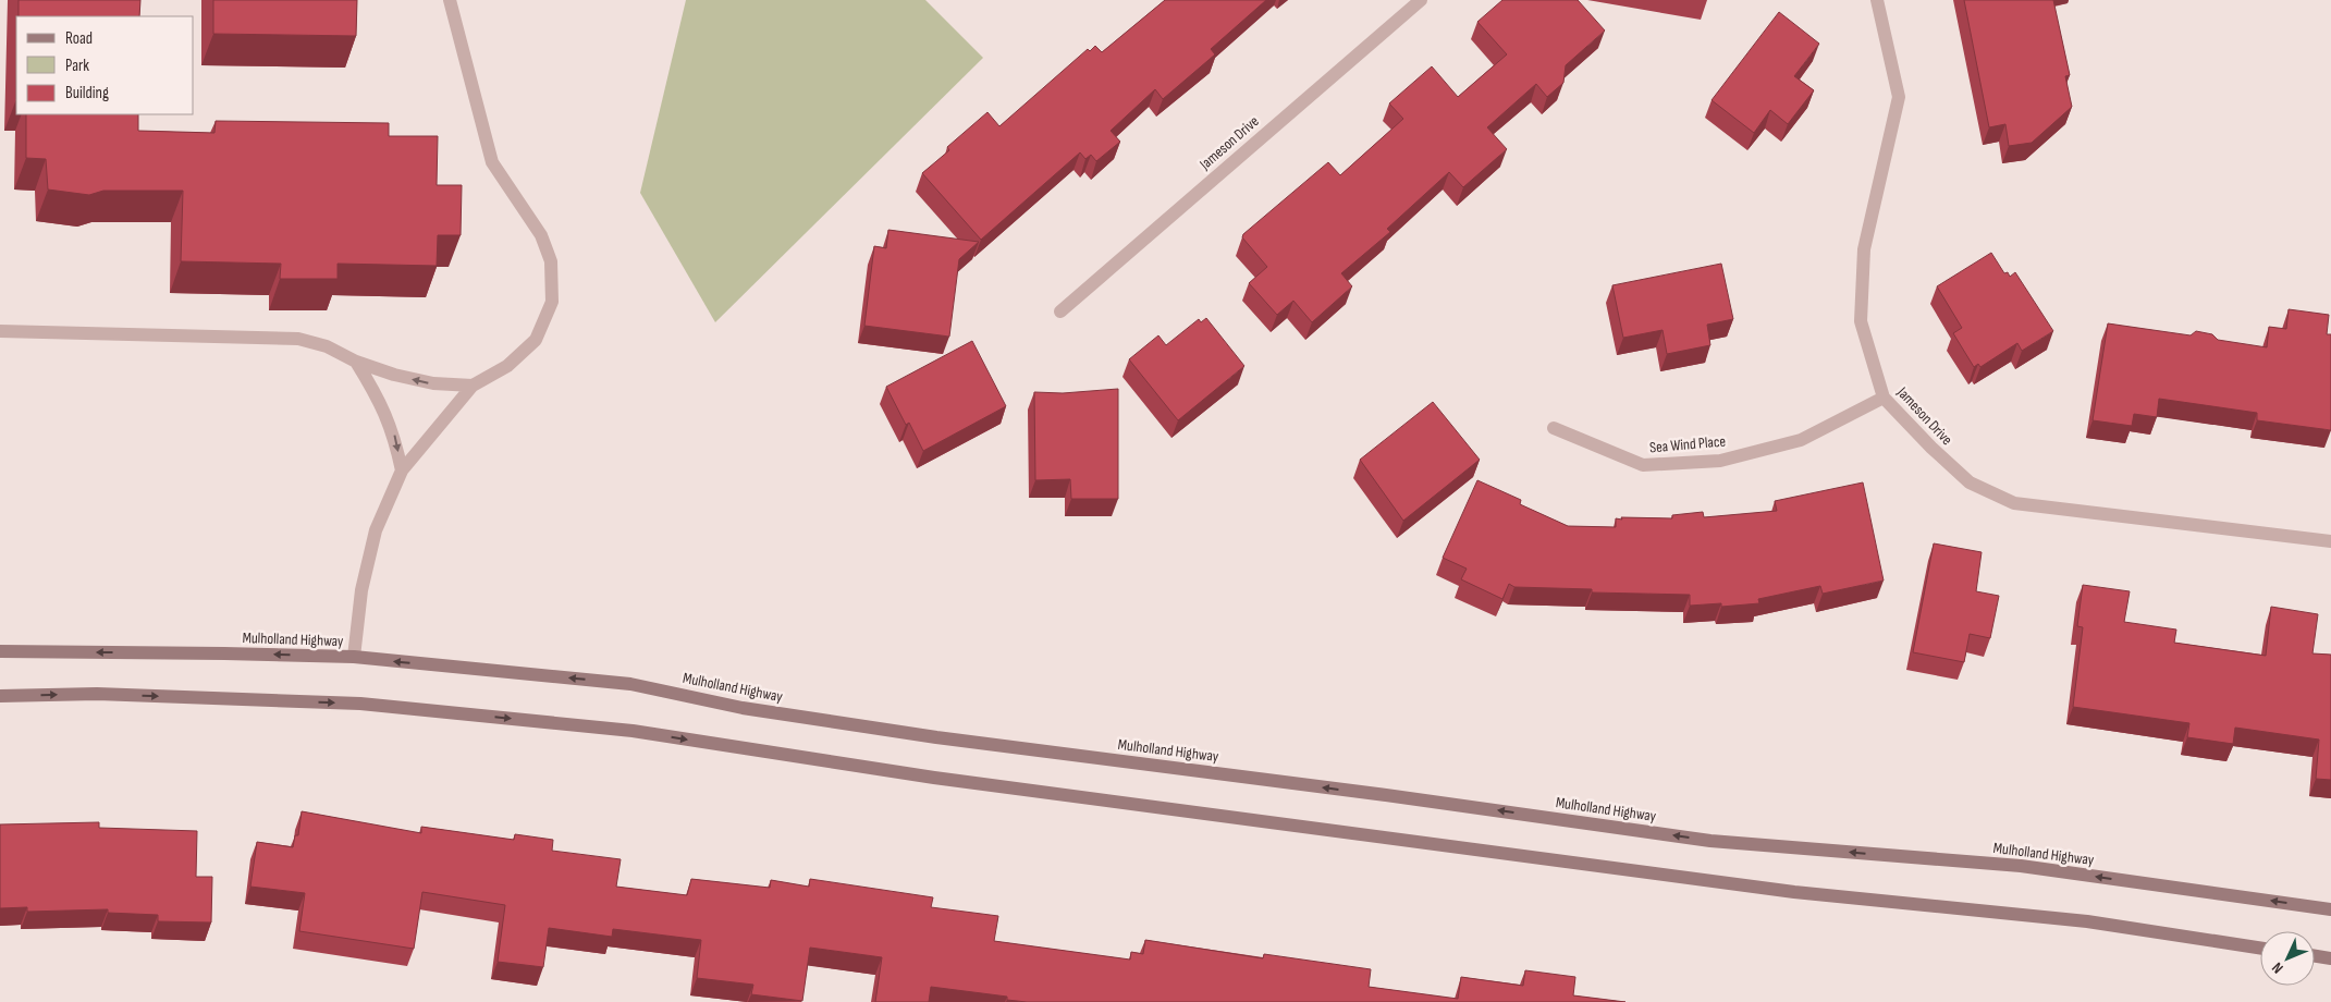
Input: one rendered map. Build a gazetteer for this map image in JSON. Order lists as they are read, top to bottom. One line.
{"streets":{"main road":["Mulholland Highway"],"street":["Jameson Drive","Sea Wind Place"]},"crossings":[["Jameson Drive","Sea Wind Place"]],"legend":["Road","Park","Building"],"north":"bottom left"}
